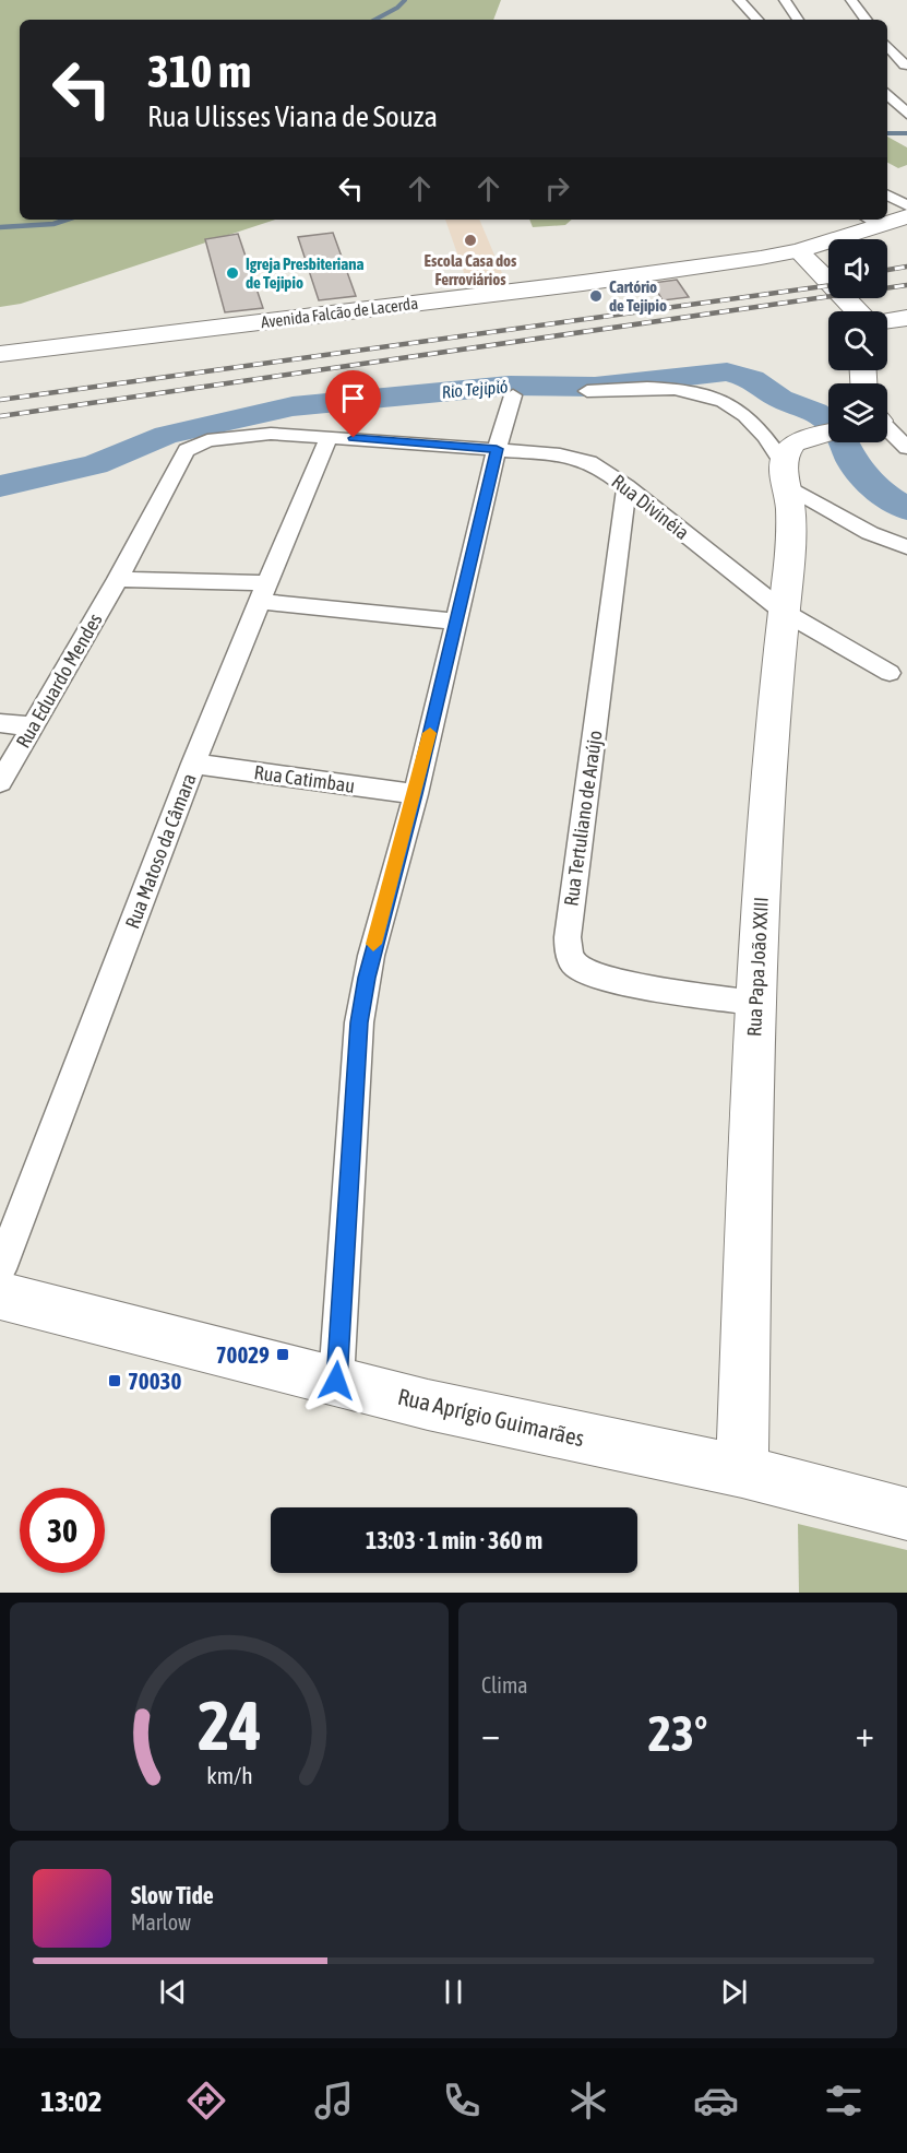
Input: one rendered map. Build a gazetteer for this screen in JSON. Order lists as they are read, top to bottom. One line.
{"streets":{"street":["Avenida Falcão de Lacerda","Rua Divinéia","Rua Eduardo Mendes","Rua Catimbau","Rua Tertuliano de Araújo","Rua Matoso da Câmara","Rua Papa João XXIII","Rua Aprígio Guimarães"]},"crossings":[["Rua Divinéia","Rua Eduardo Mendes"],["Rua Divinéia","Rua Tertuliano de Araújo"],["Rua Divinéia","Rua Matoso da Câmara"],["Rua Divinéia","Rua Papa João XXIII"],["Rua Eduardo Mendes","Rua Matoso da Câmara"],["Rua Catimbau","Rua Matoso da Câmara"],["Rua Tertuliano de Araújo","Rua Papa João XXIII"],["Rua Papa João XXIII","Rua Aprígio Guimarães"]],"water":["Rio Tejipió"],"places":{"other":["Escola Casa dos Ferroviários","Igreja Presbiteriana de Tejipio","Cartório de Tejipio"],"transit":["70029","70030"]},"page":{"turn":["310 m","Rua Ulisses Viana de Souza"],"limit":"30","trip":"13:03 · 1 min · 360 m","tile":"Clima","heat":["−","23°","+"],"song":["Slow Tide","Marlow"],"tabs":"13:02","gauge":["24","km/h"]}}
